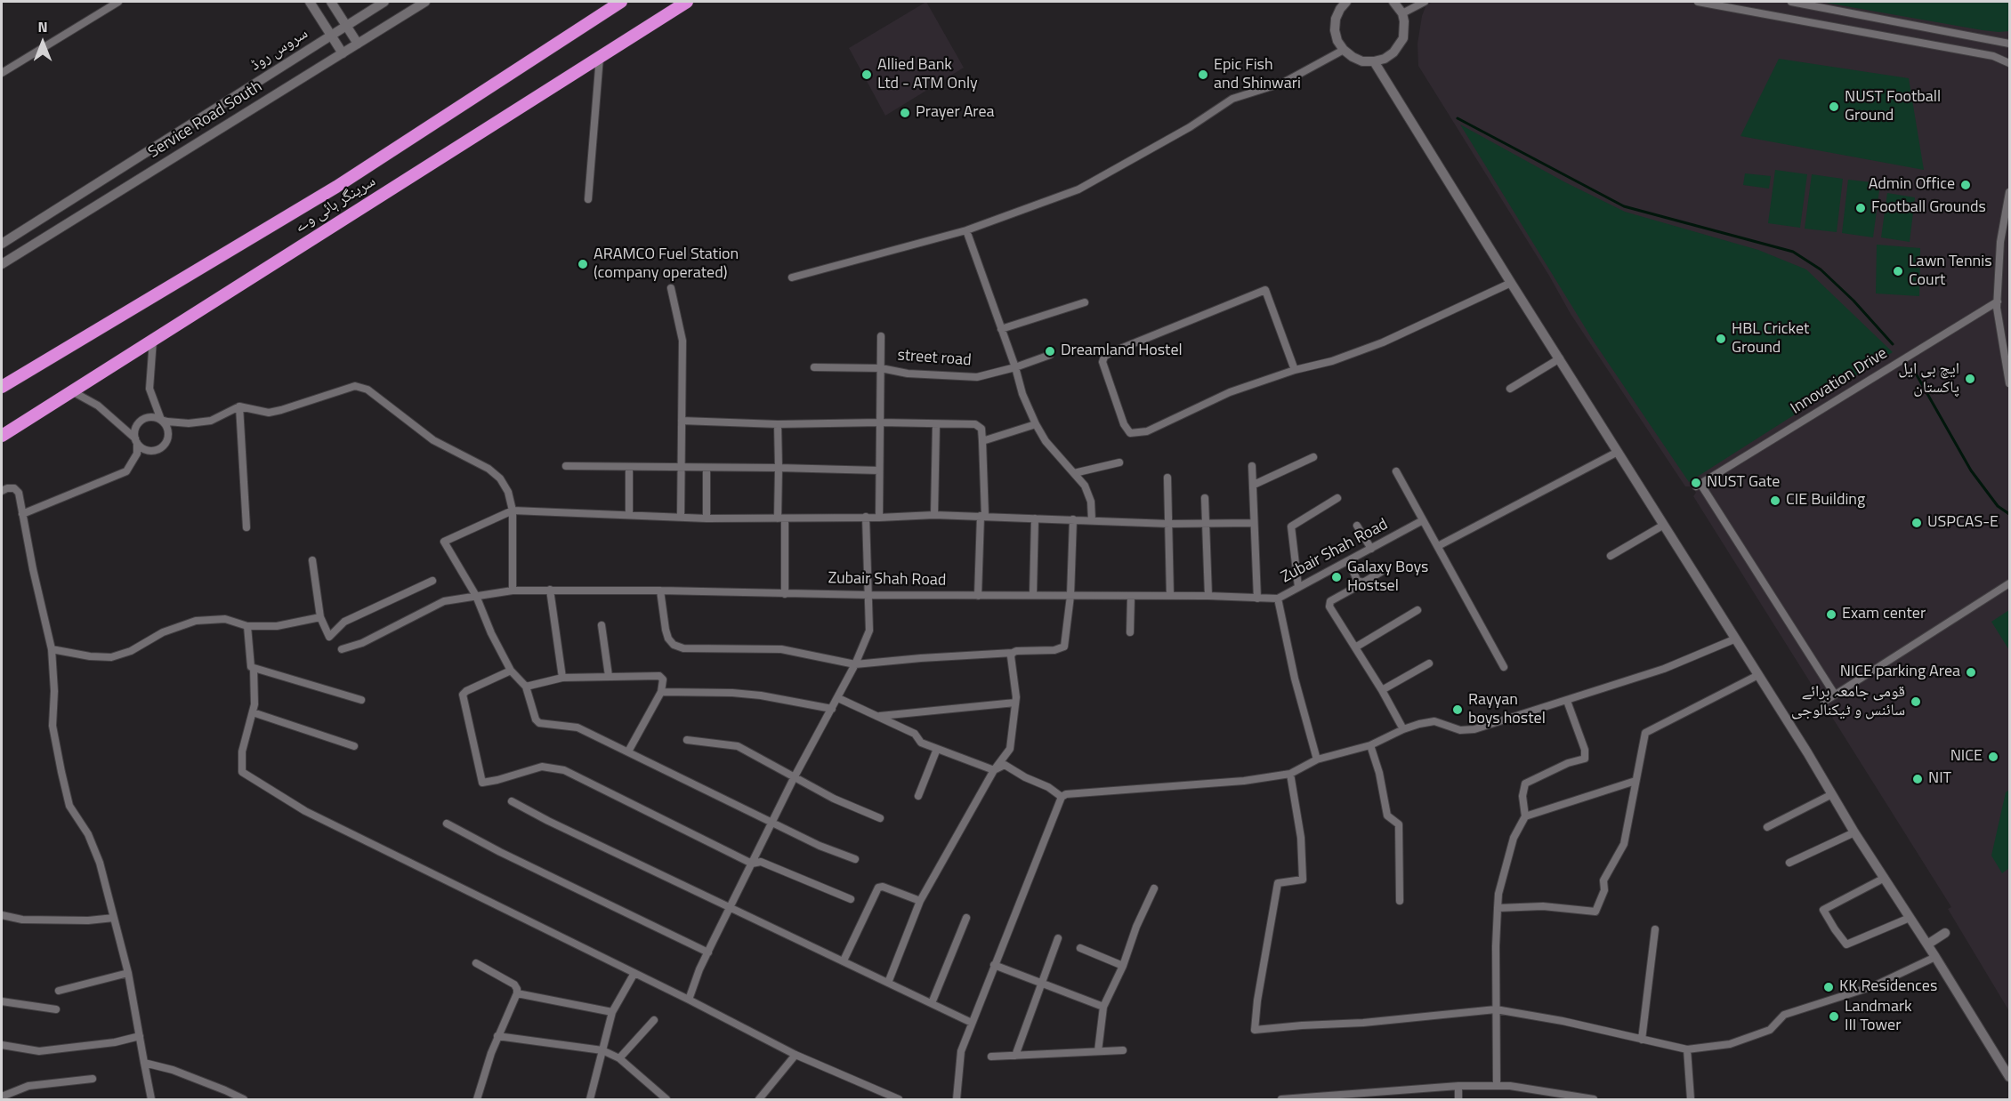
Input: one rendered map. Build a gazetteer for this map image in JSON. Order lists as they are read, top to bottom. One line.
{"streets":{"highway":["سرینگر ہائی وے"],"main road":["سروس روڈ","Service Road South"],"street":["street road","Innovation Drive","Zubair Shah Road"]},"places":["Allied Bank Ltd - ATM Only","Epic Fish and Shinwari","NUST Football Ground","Prayer Area","Admin Office","Football Grounds","ARAMCO Fuel Station (company operated)","Lawn Tennis Court","HBL Cricket Ground","Dreamland Hostel","ایچ بی ایل پاکستان","NUST Gate","CIE Building","USPCAS-E","Galaxy Boys Hostsel","Exam center","NICE parking Area","قومی جامعہ برائے سائنس و ٹیکنالوجی","Rayyan boys hostel","NICE","NIT","KK Residences","Landmark III Tower"],"north":"top"}
